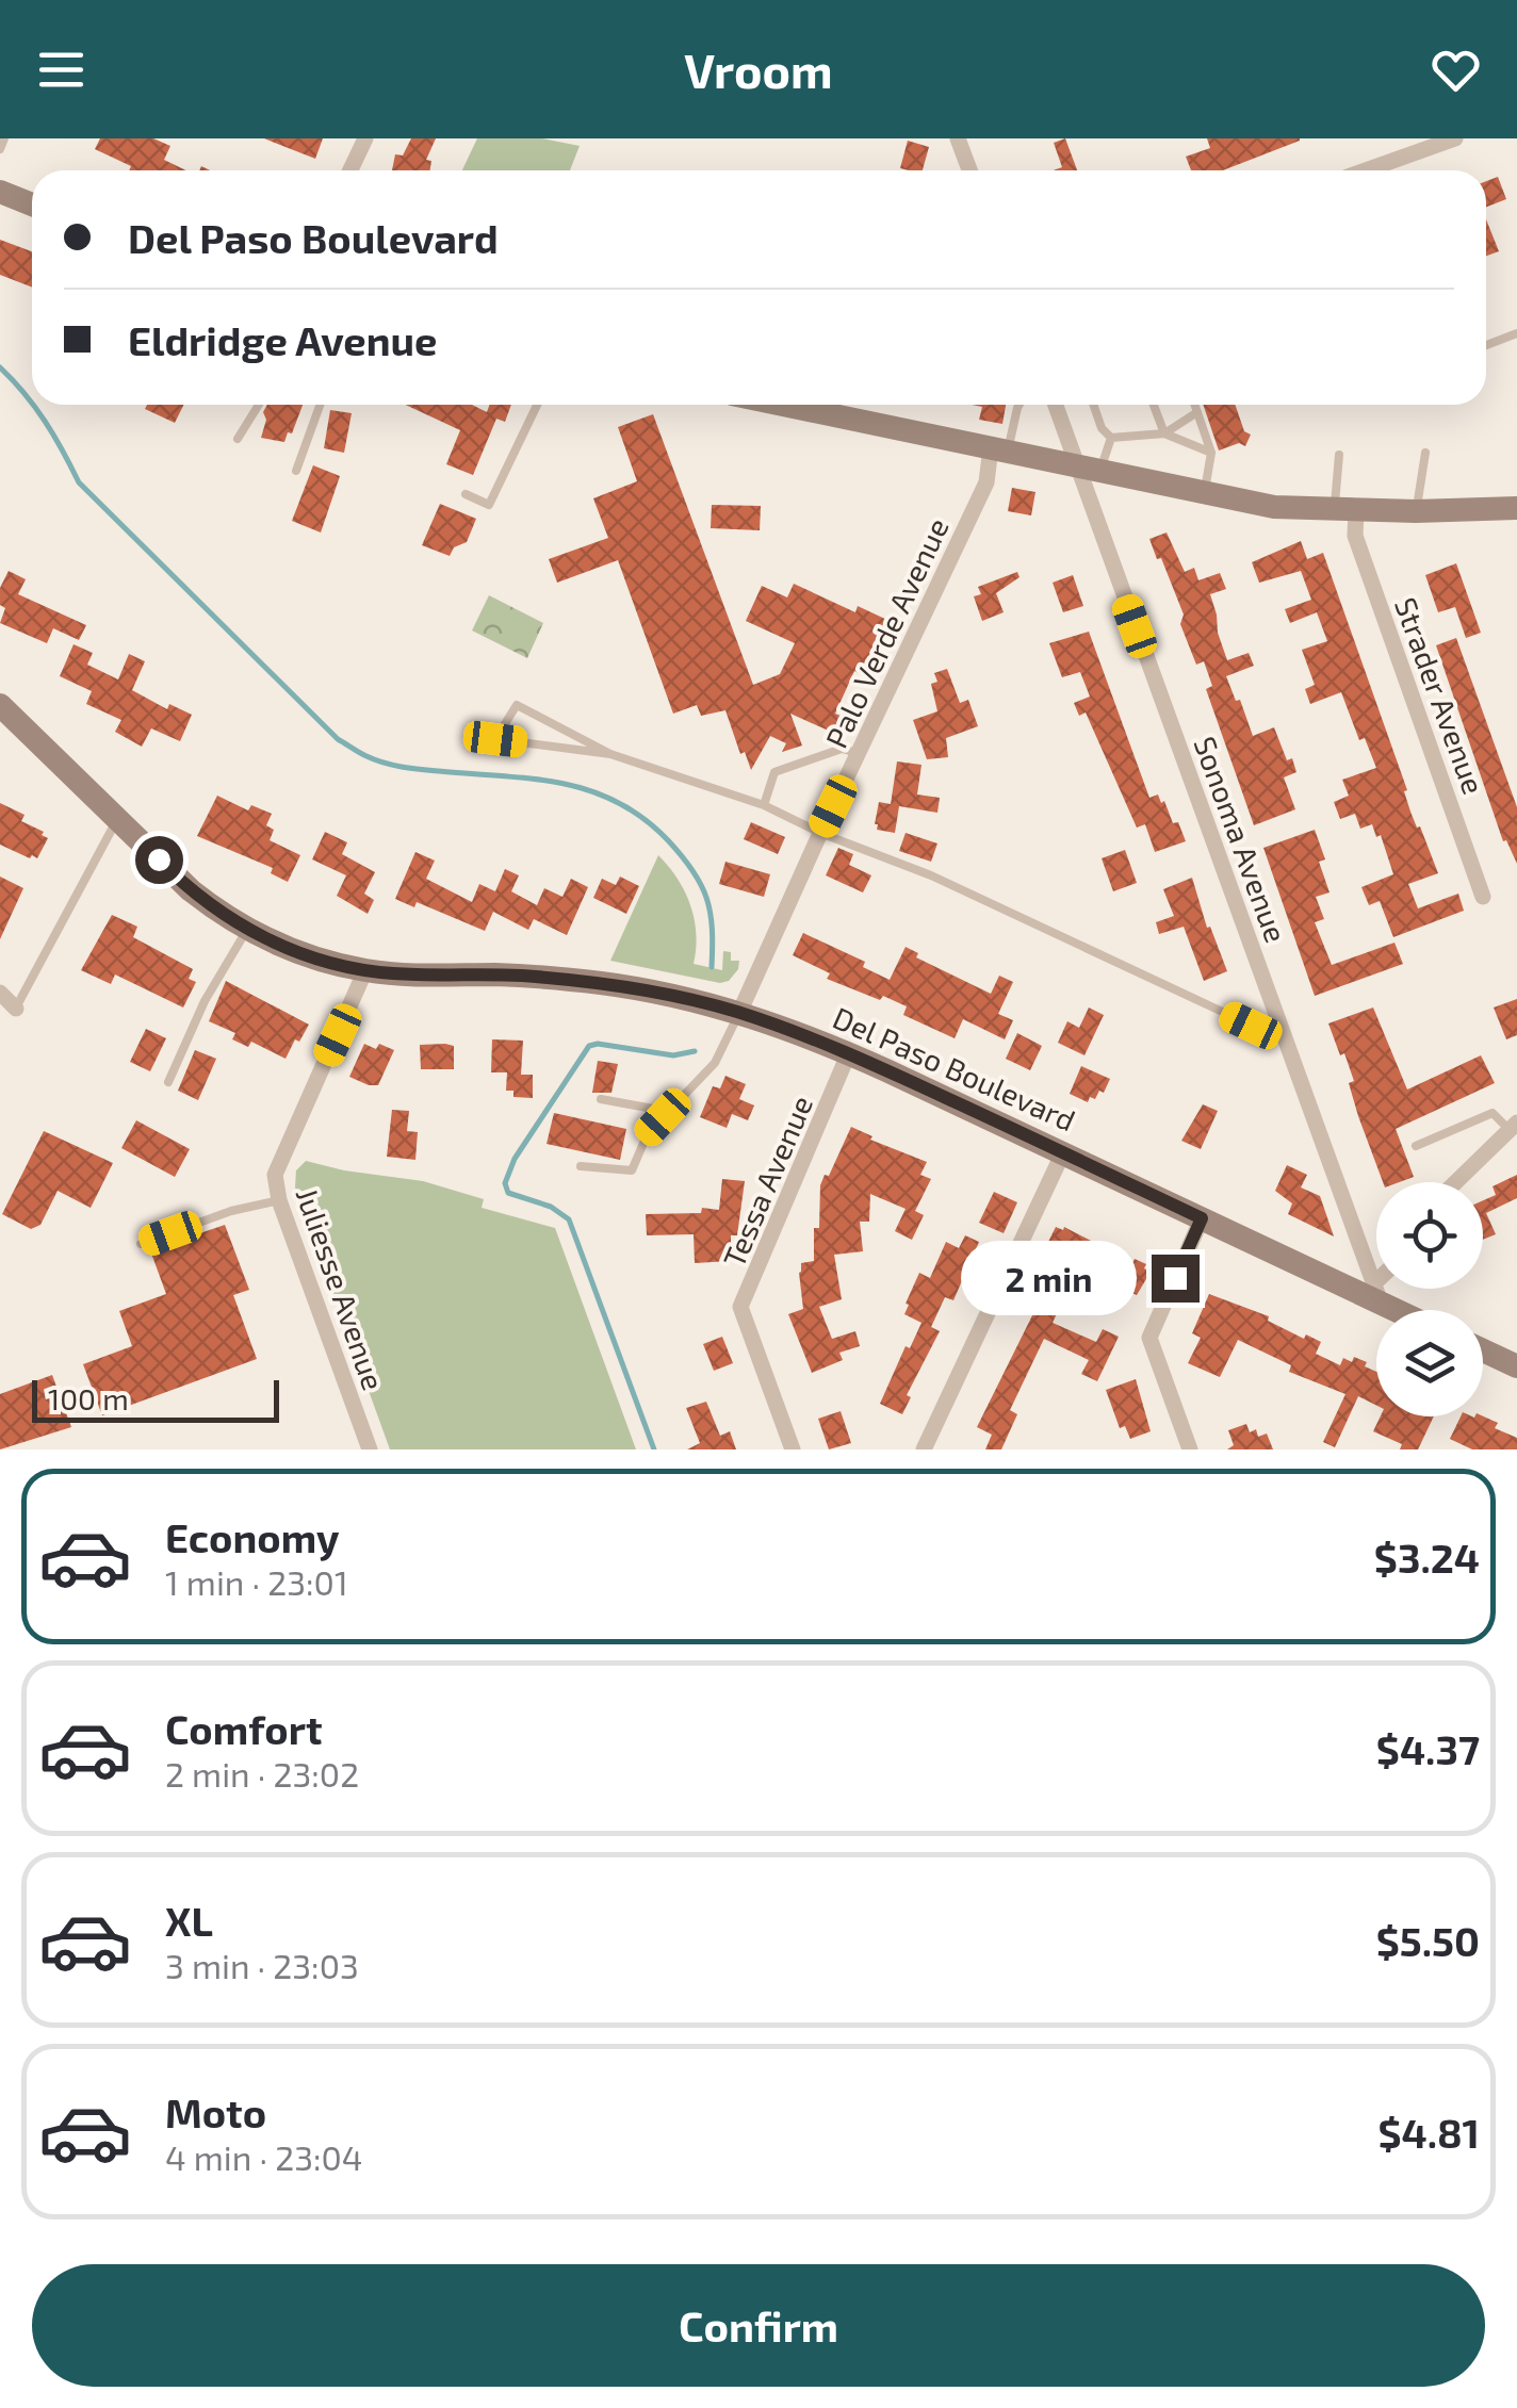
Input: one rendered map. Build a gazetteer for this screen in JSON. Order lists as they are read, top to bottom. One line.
{"streets":{"main road":["Del Paso Boulevard"],"street":["Palo Verde Avenue","Strader Avenue","Sonoma Avenue","Tessa Avenue","Juliesse Avenue"]},"crossings":[["Palo Verde Avenue","Del Paso Boulevard"],["Sonoma Avenue","Del Paso Boulevard"],["Del Paso Boulevard","Tessa Avenue"],["Del Paso Boulevard","Juliesse Avenue"]],"scale_bar":"100 m","page":{"header":"Vroom","banner":["Del Paso Boulevard","Eldridge Avenue"],"bubble":"2 min","scale":"100 m","list":[{"name":"Economy","note":"1 min · 23:01","value":"$3.24"},{"name":"Comfort","note":"2 min · 23:02","value":"$4.37"},{"name":"XL","note":"3 min · 23:03","value":"$5.50"},{"name":"Moto","note":"4 min · 23:04","value":"$4.81"}],"buttons":"Confirm"}}
